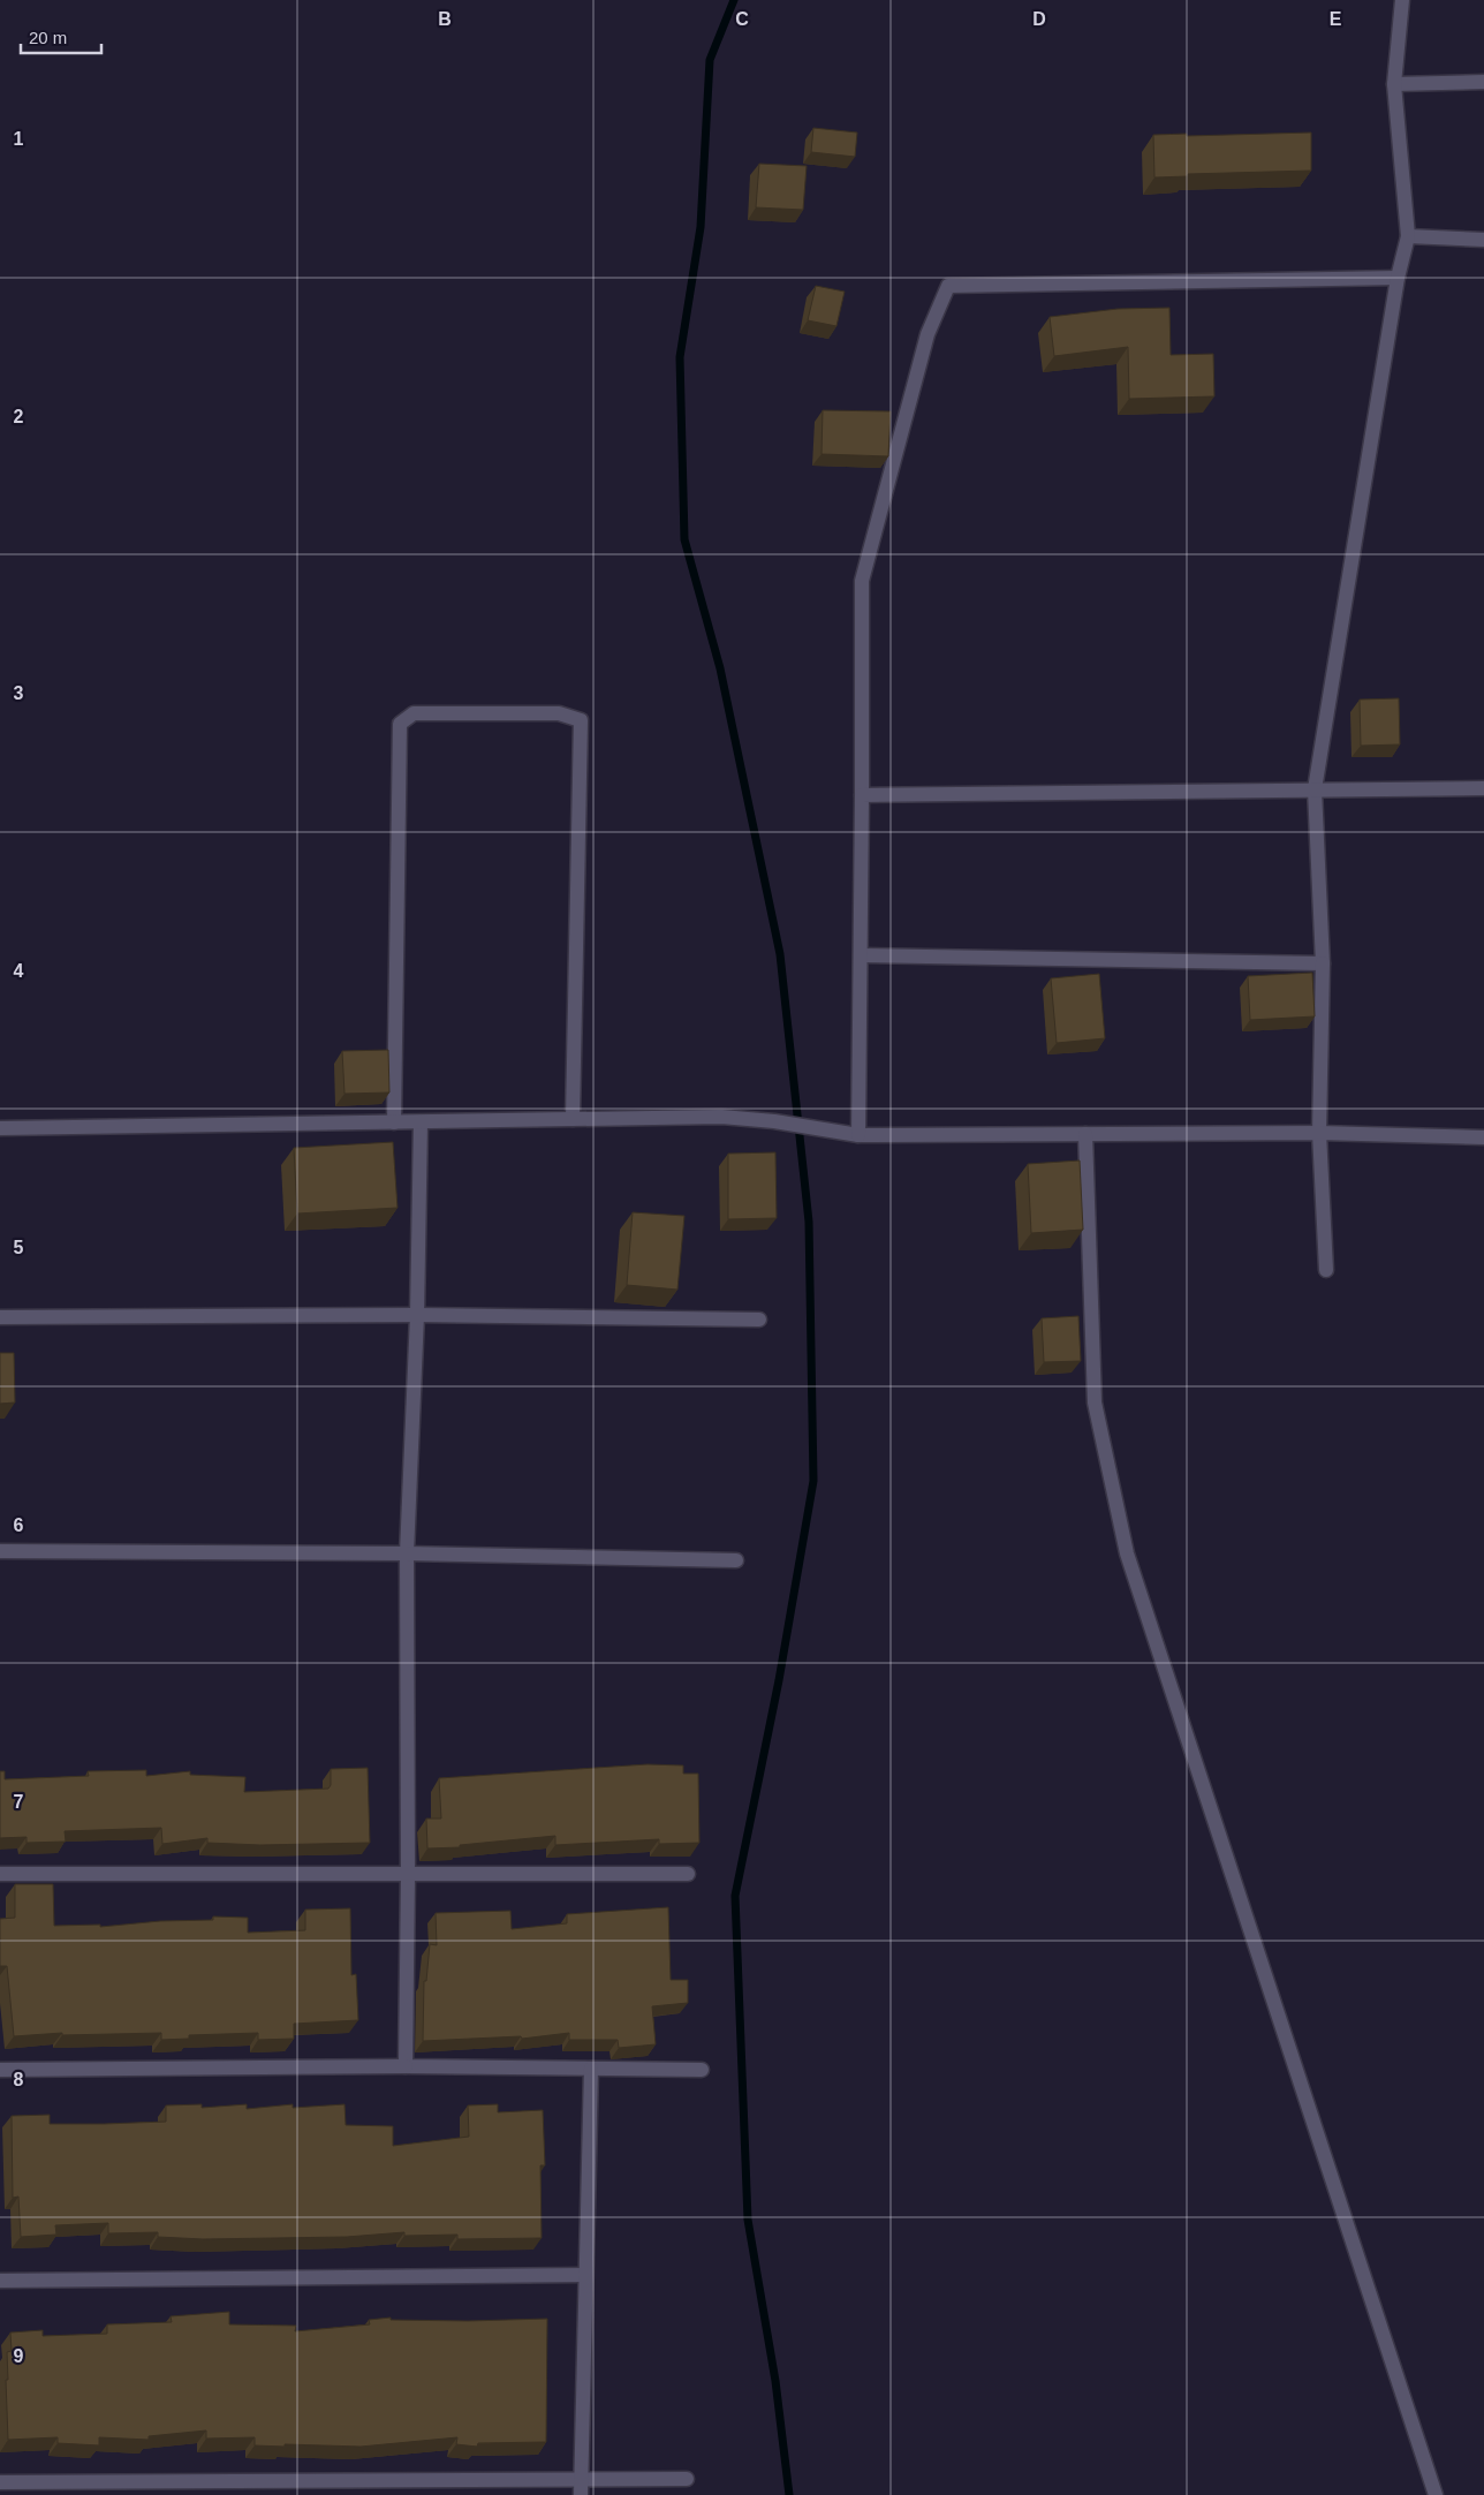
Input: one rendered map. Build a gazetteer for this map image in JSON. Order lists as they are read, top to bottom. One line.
{"scale_bar":"20 m","grid":{"columns":["B","C","D","E"],"rows":["1","2","3","4","5","6","7","8","9"]}}
